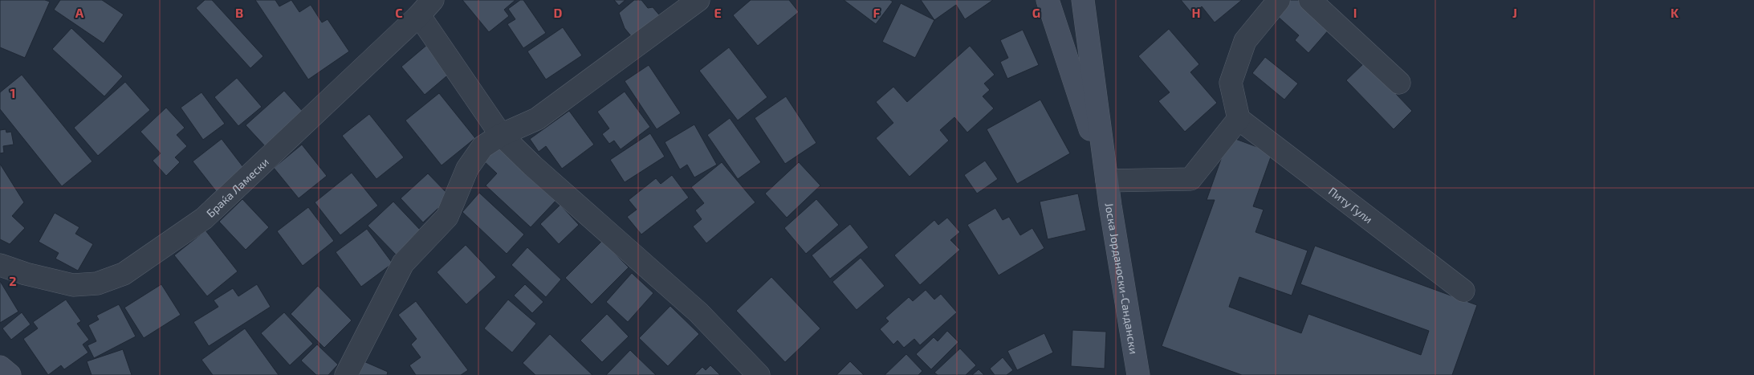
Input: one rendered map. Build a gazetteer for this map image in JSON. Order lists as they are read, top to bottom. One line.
{"streets":{"street":["Браќа Ламески","Питу Гули","Јоска Јорданоски-Сандански"]},"grid":{"columns":["A","B","C","D","E","F","G","H","I","J","K"],"rows":["1","2"]}}
